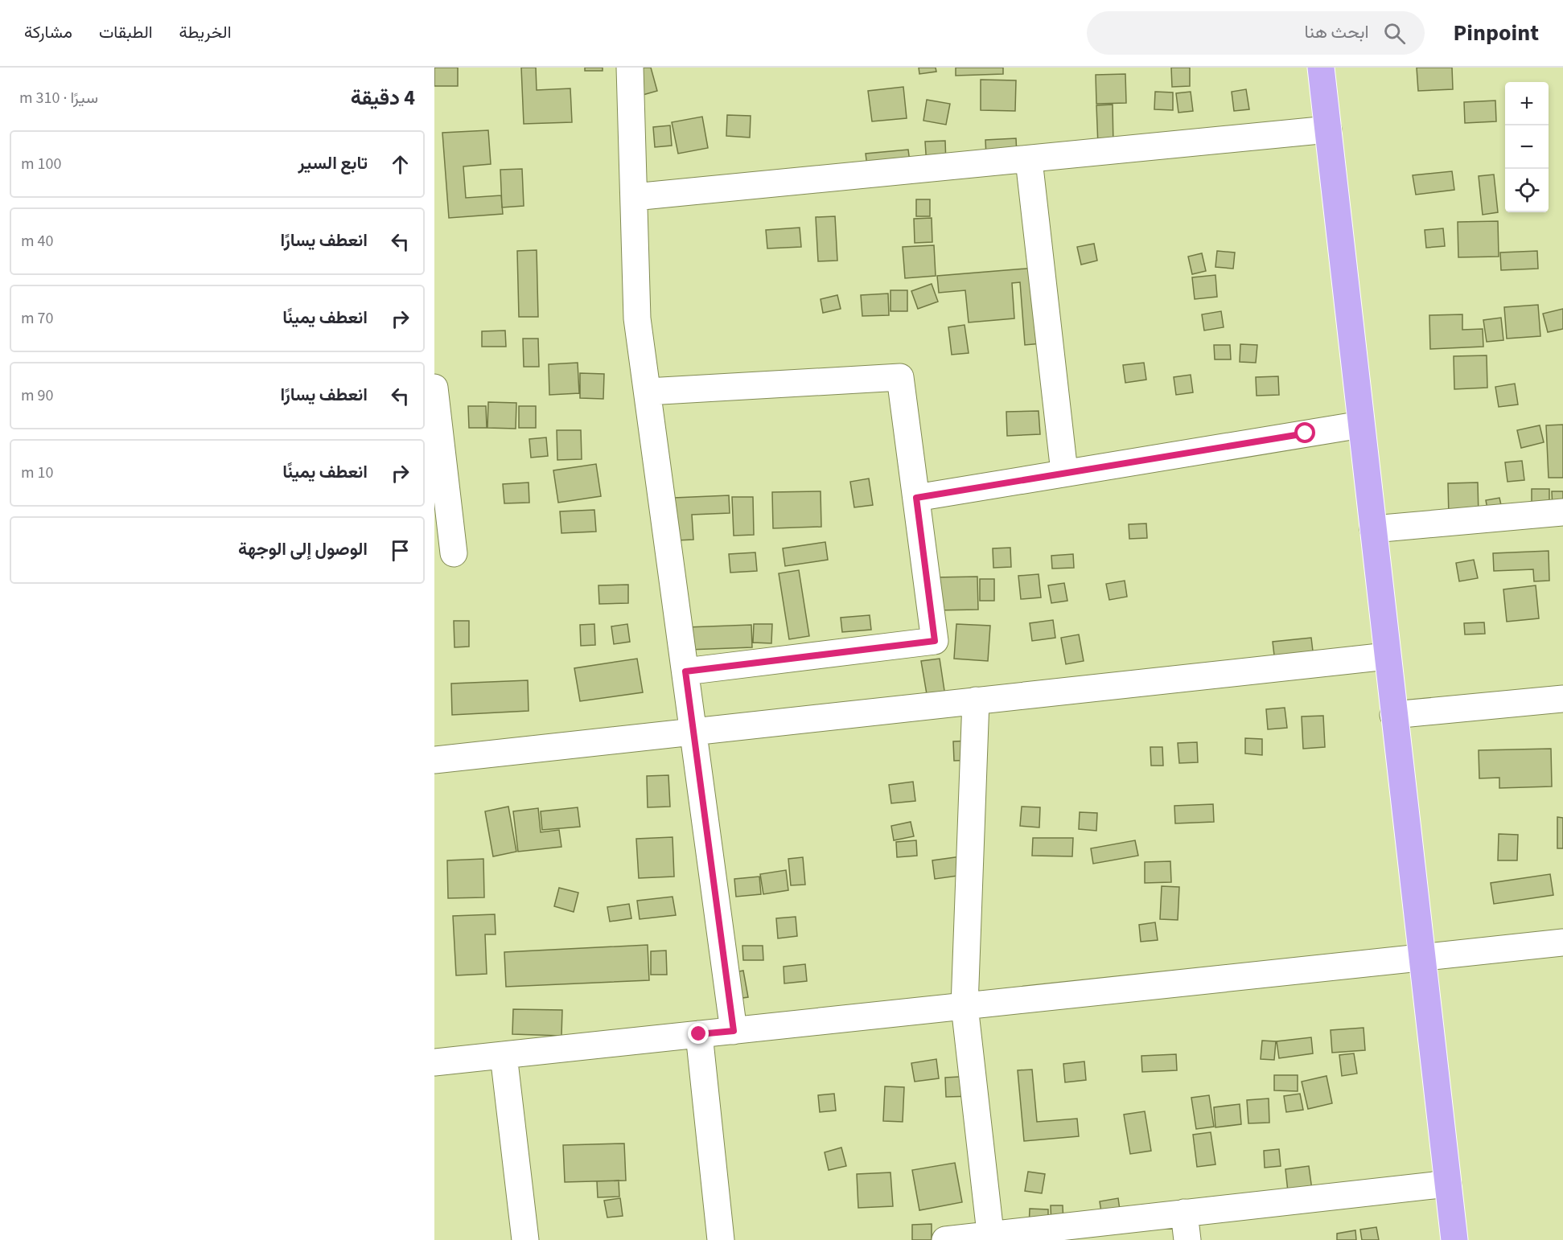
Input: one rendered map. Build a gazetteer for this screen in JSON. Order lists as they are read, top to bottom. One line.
{"page":{"header":"Pinpoint","search":"ابحث هنا","nav":["الخريطة","الطبقات","مشاركة"],"heading":["4 دقيقة","سيرًا · 310 m"],"map_buttons":["+","−"],"list":[["تابع السير","100 m"],["انعطف يسارًا","40 m"],["انعطف يمينًا","70 m"],["انعطف يسارًا","90 m"],["انعطف يمينًا","10 m"],"الوصول إلى الوجهة"]}}
